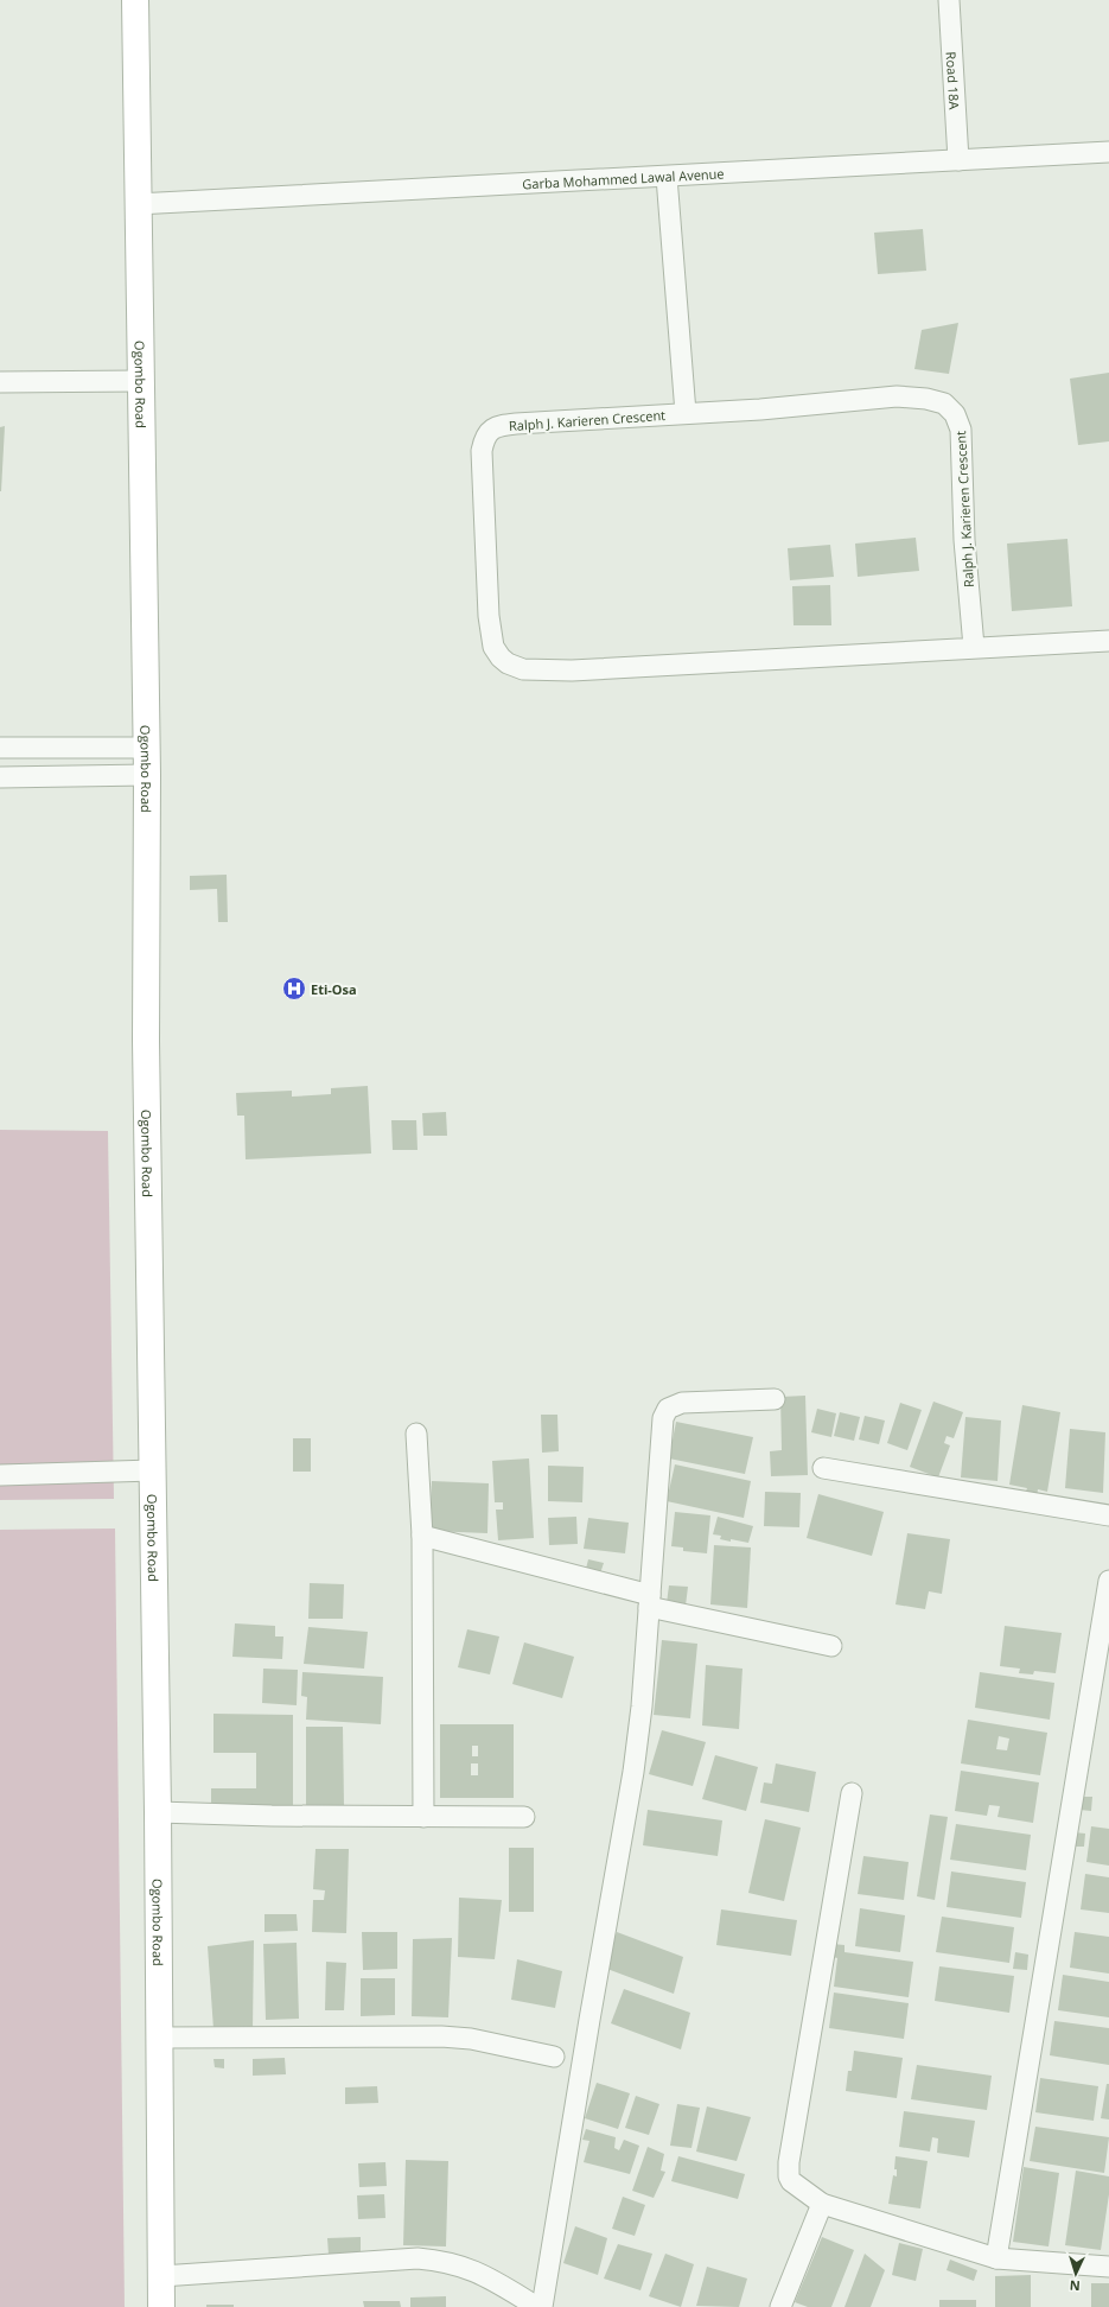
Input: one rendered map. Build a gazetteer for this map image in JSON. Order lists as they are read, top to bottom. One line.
{"streets":{"main road":["Ogombo Road"],"street":["Road 18A","Garba Mohammed Lawal Avenue","Ralph J. Karieren Crescent"]},"crossings":[["Road 18A","Garba Mohammed Lawal Avenue"],["Garba Mohammed Lawal Avenue","Ogombo Road"]],"places":{"hospital":["Eti-Osa"]},"north":"bottom"}
